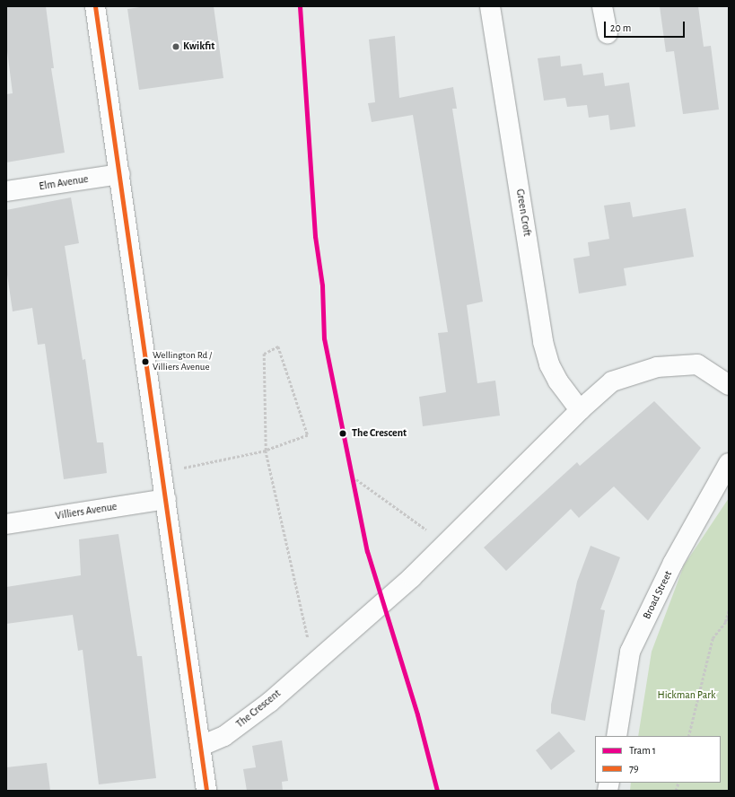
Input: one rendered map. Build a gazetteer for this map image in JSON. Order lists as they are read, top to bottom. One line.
{"streets":{"main road":["Elm Avenue","Green Croft","Villiers Avenue","Broad Street","The Crescent"]},"crossings":[["Green Croft","The Crescent"]],"parks":["Hickman Park"],"places":["Kwikfit","Wellington Rd / Villiers Avenue","The Crescent"],"lines":["tram line 1","transit line 79"],"legend":["Tram 1","79"],"scale_bar":"20 m"}
